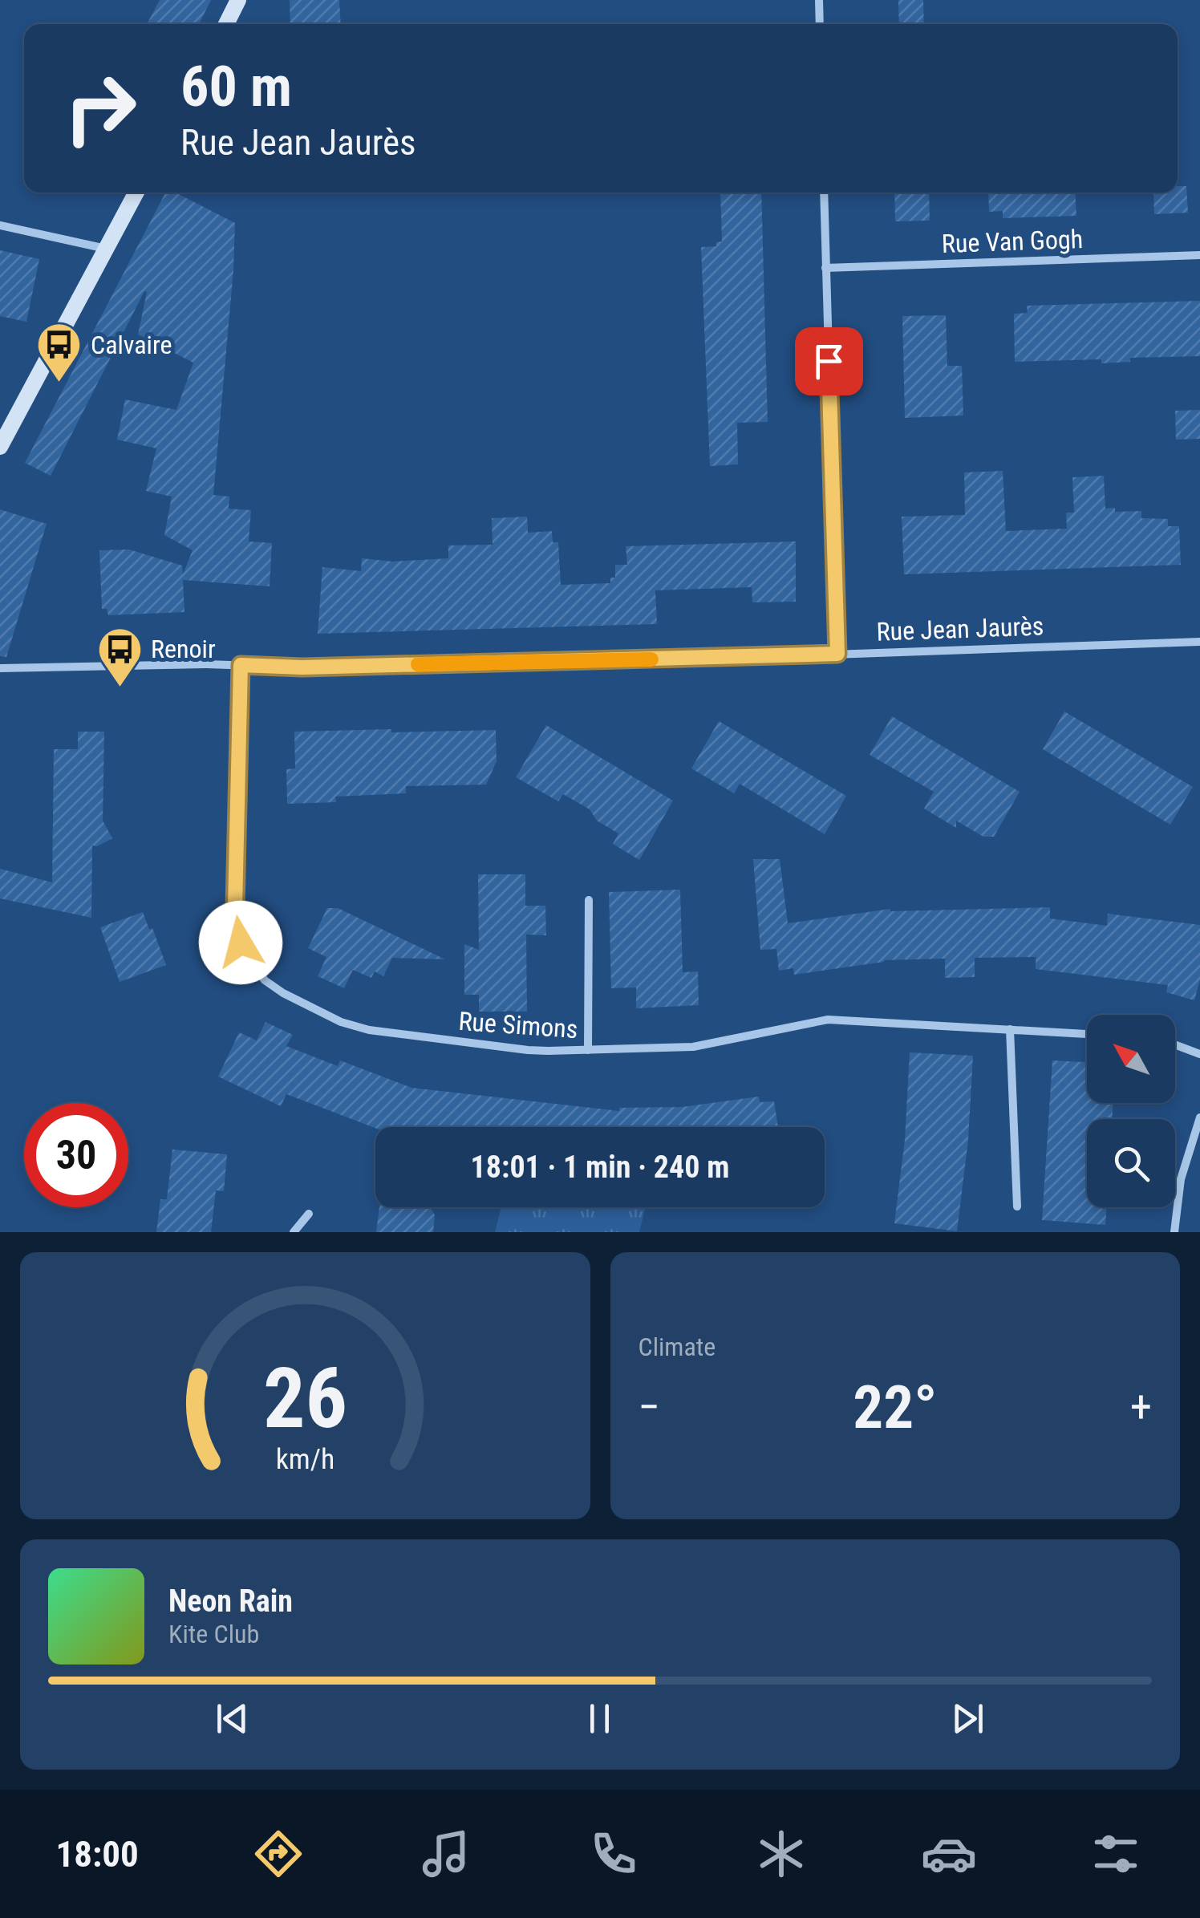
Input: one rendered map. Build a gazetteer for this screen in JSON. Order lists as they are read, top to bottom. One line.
{"streets":{"street":["Rue Van Gogh","Rue Jean Jaurès","Rue Simons"]},"crossings":[["Rue Jean Jaurès","Rue Simons"]],"places":{"bus stop":["Calvaire","Renoir"]},"north":"top left","page":{"turn":["60 m","Rue Jean Jaurès"],"limit":"30","trip":"18:01 · 1 min · 240 m","tile":"Climate","heat":["−","22°","+"],"song":["Neon Rain","Kite Club"],"tabs":"18:00","gauge":["26","km/h"]}}
